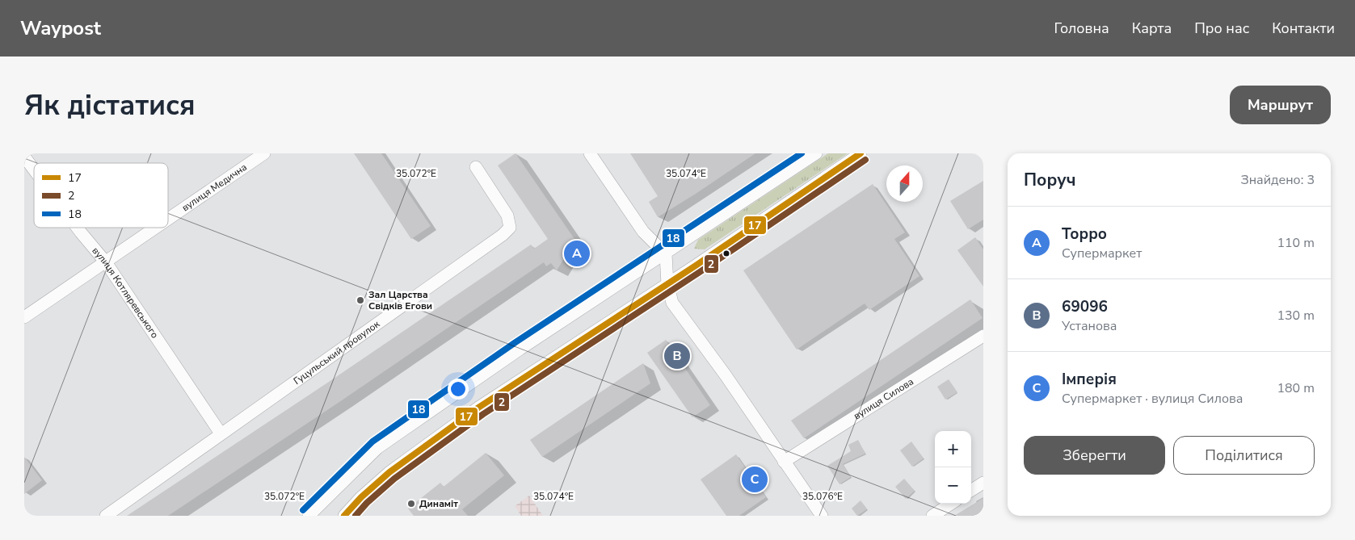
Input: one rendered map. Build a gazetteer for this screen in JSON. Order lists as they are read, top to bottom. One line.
{"streets":{"street":["вулиця Медична","вулиця Котляревського","Гуцульський провулок","вулиця Силова"]},"crossings":[["вулиця Медична","вулиця Котляревського"],["вулиця Котляревського","Гуцульський провулок"]],"places":["Зал Царства Свiдкiв Егови","Динаміт"],"lines":["transit line 17","transit line 18","transit line 2"],"legend":["17","2","18"],"north":"top","page":{"header":"Waypost","nav":["Головна","Карта","Про нас","Контакти"],"buttons":["Маршрут",["Зберегти","Поділитися"]],"title":"Як дістатися","heading":["Поруч","Знайдено: 3"],"list":[{"mark":"A","name":"Торро","note":"Супермаркет","value":"110 m"},{"mark":"B","name":"69096","note":"Установа","value":"130 m"},{"mark":"C","name":"Імперія","note":"Супермаркет · вулиця Силова","value":"180 m"}],"pins":["A","B","C"],"map_buttons":["+","−"]},"coordinates":["35.072°E","35.074°E","35.076°E"]}
